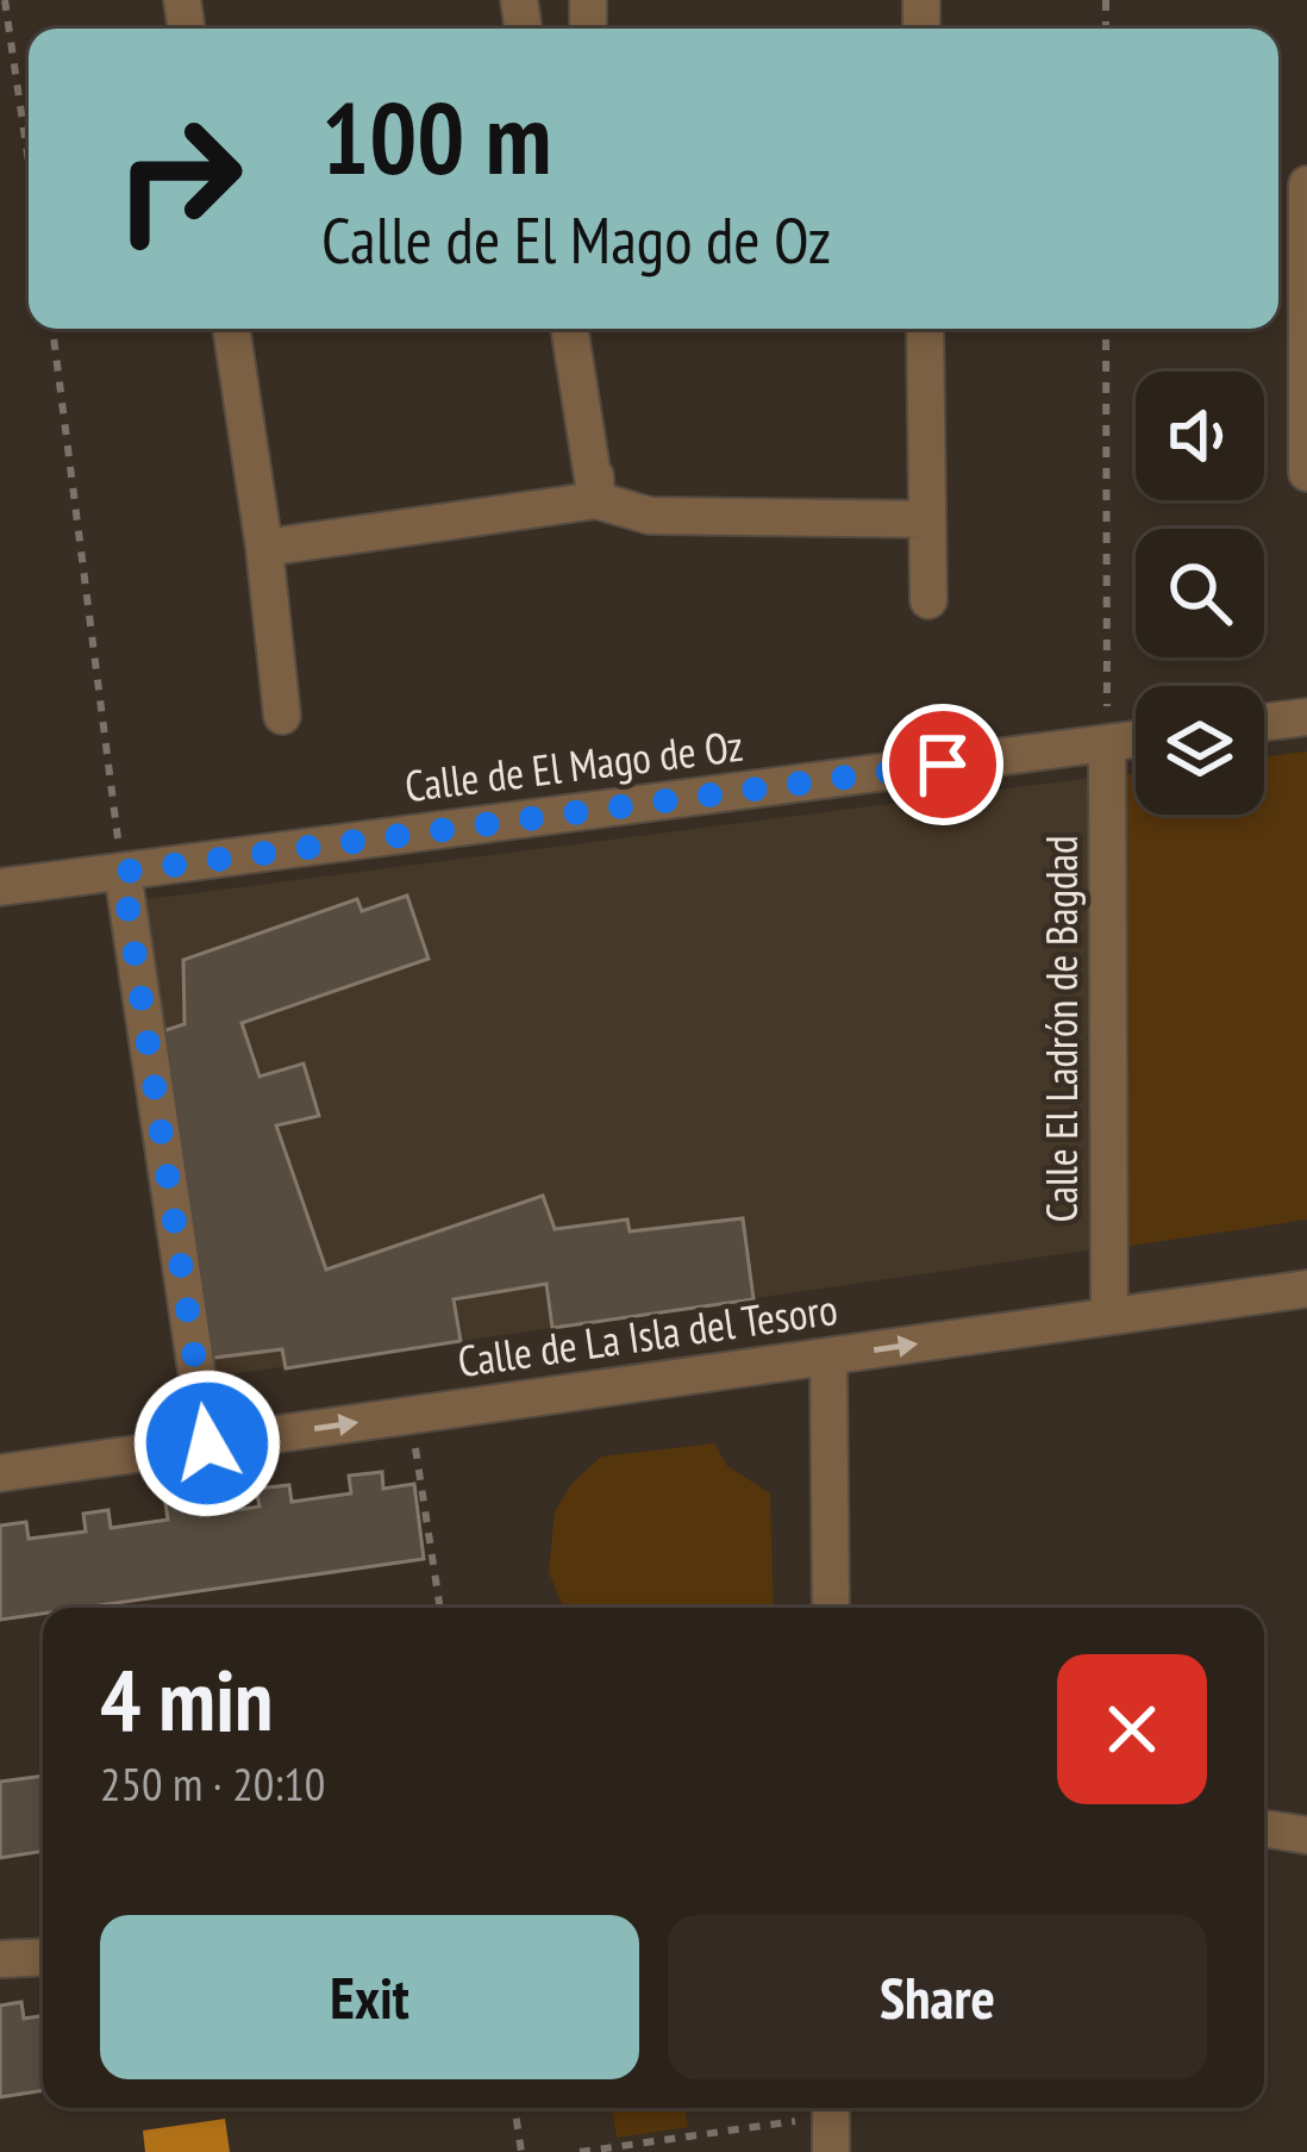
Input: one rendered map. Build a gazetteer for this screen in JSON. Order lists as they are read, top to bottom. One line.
{"streets":{"street":["Calle de El Mago de Oz","Calle El Ladrón de Bagdad","Calle de La Isla del Tesoro"]},"crossings":[["Calle de El Mago de Oz","Calle El Ladrón de Bagdad"],["Calle El Ladrón de Bagdad","Calle de La Isla del Tesoro"]],"one_way":["Calle de La Isla del Tesoro"],"page":{"turn":["100 m","Calle de El Mago de Oz"],"heading":["4 min","250 m · 20:10"],"buttons":["Exit","Share"]}}
